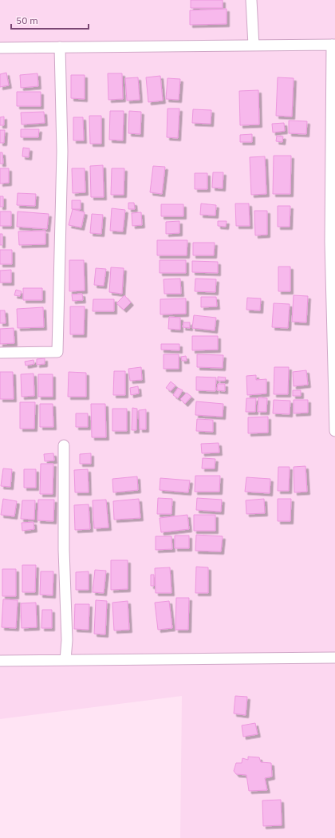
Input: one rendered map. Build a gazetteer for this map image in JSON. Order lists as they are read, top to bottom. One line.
{"scale_bar":"50 m"}
